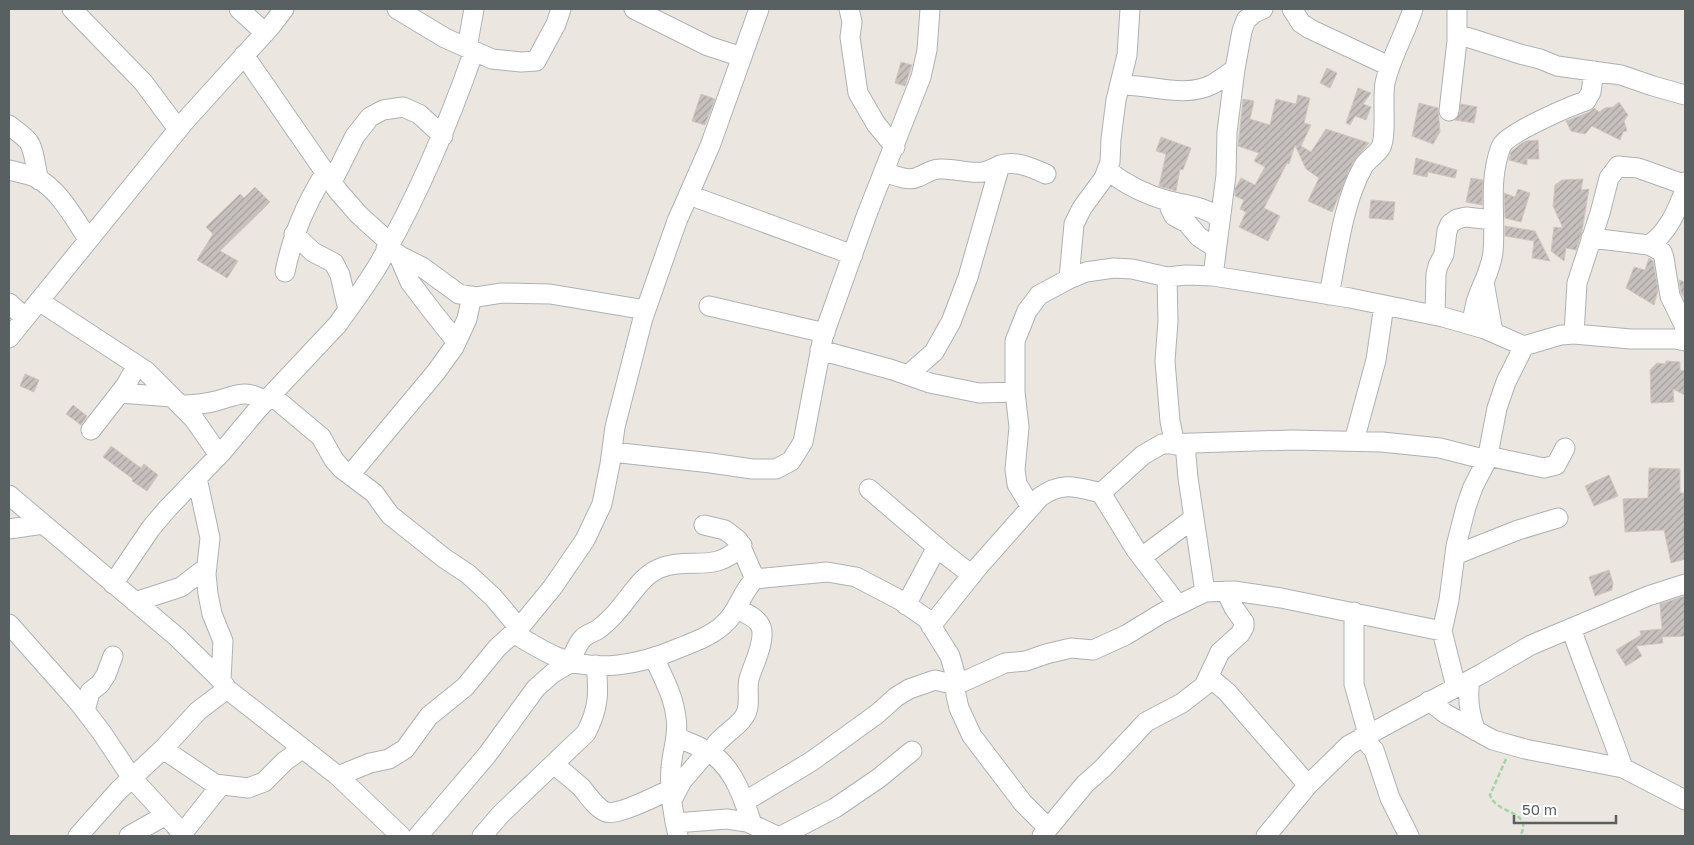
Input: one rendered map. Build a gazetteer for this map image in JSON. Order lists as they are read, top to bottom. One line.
{"scale_bar":"50 m"}
